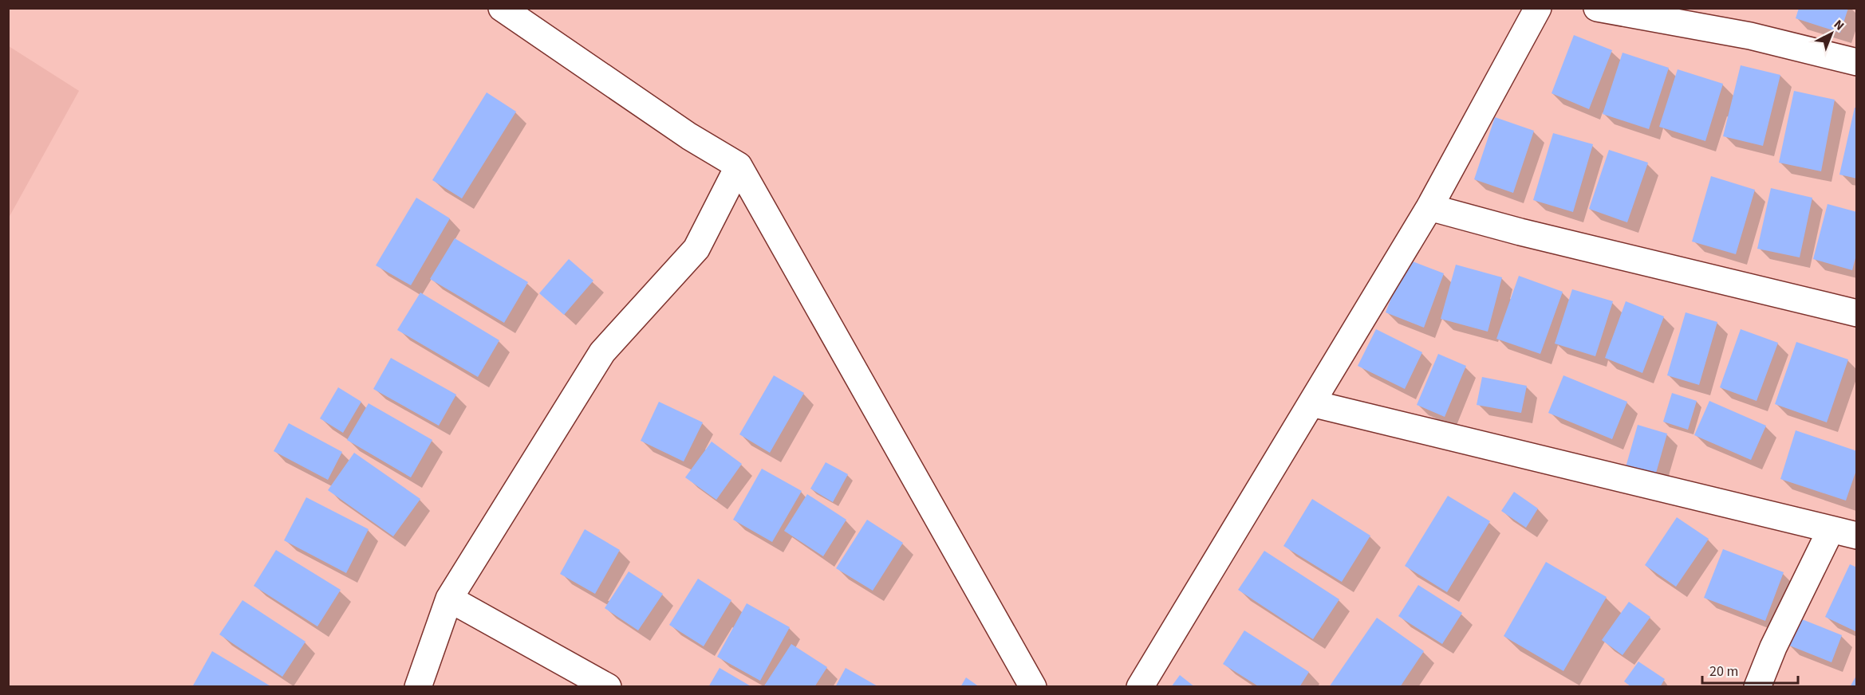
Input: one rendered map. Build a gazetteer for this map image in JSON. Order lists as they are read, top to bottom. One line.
{"scale_bar":"20 m","north":"top right"}
